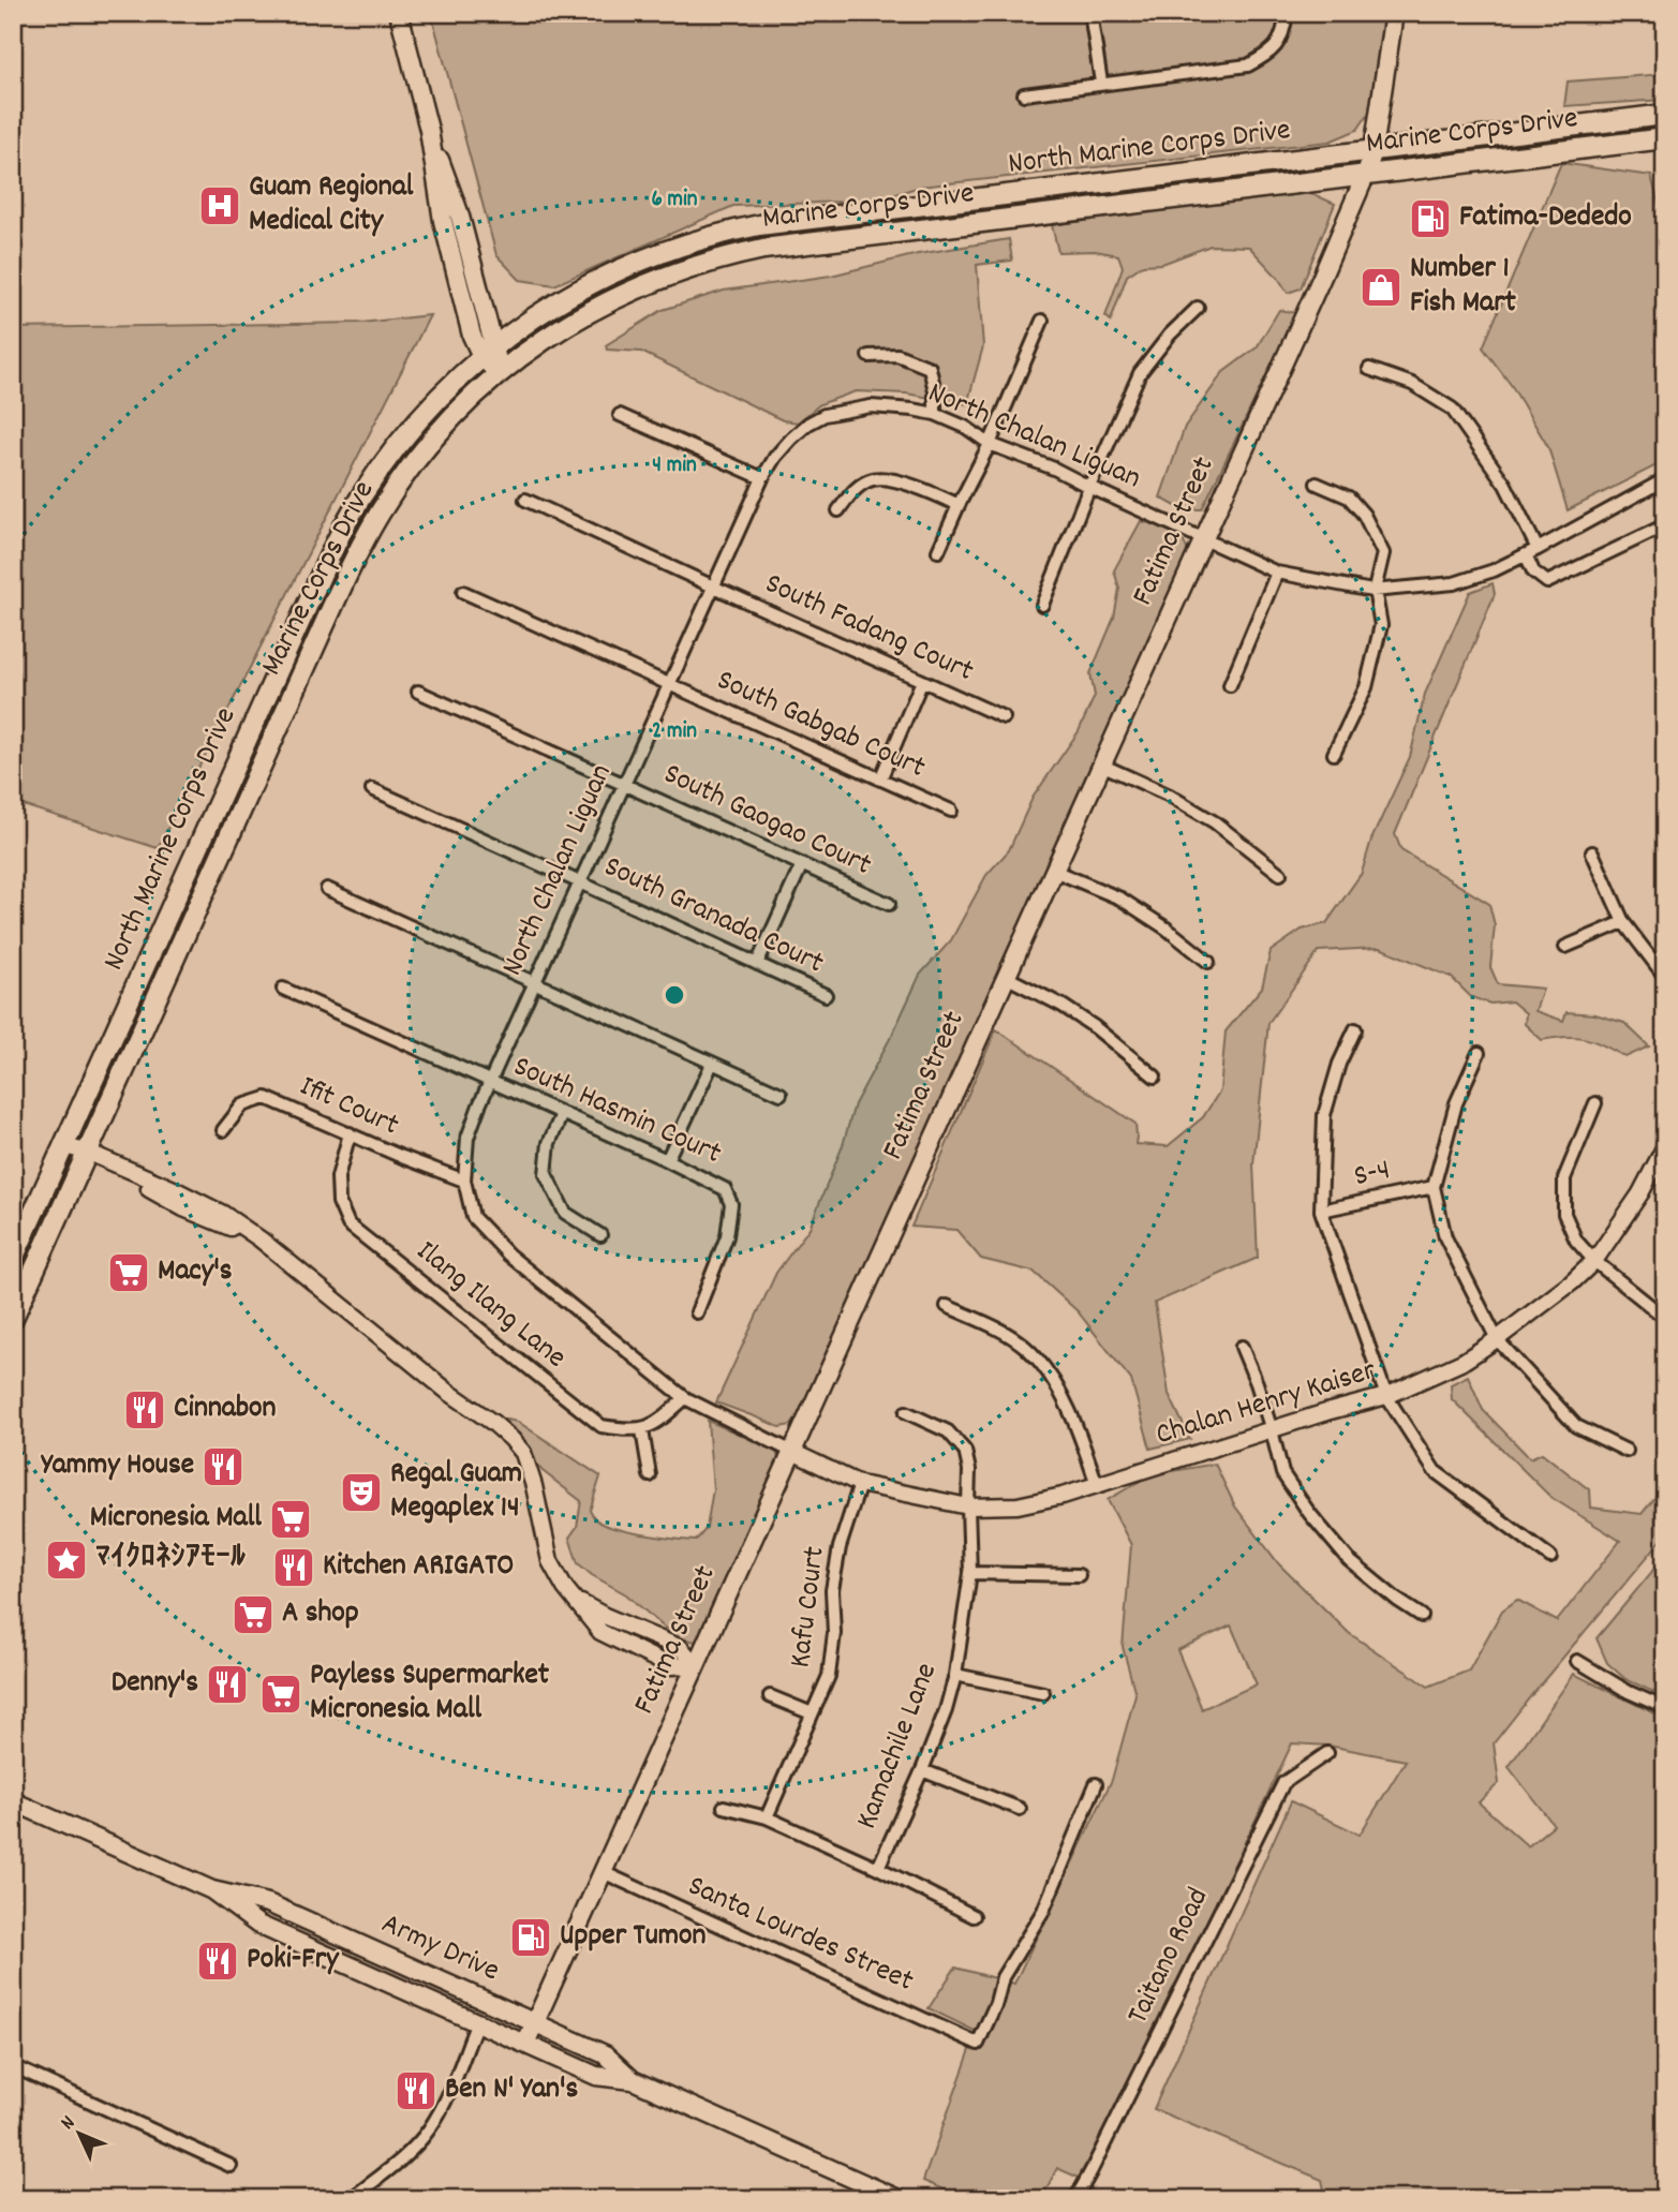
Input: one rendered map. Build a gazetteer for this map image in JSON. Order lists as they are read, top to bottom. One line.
{"streets":{"main road":["Marine Corps Drive","North Marine Corps Drive","Fatima Street","Army Drive"],"street":["North Chalan Liguan","South Fadang Court","South Gabgab Court","South Gaogao Court","South Granada Court","Ifit Court","South Hasmin Court","S-4","Ilang Ilang Lane","Chalan Henry Kaiser","Kafu Court","Kamachile Lane","Santa Lourdes Street","Taitano Road"]},"crossings":[["Marine Corps Drive","Fatima Street"],["North Marine Corps Drive","Fatima Street"],["North Chalan Liguan","Fatima Street"],["North Chalan Liguan","South Fadang Court"],["North Chalan Liguan","South Gabgab Court"],["North Chalan Liguan","South Gaogao Court"],["North Chalan Liguan","South Granada Court"],["North Chalan Liguan","Ifit Court"],["North Chalan Liguan","South Hasmin Court"],["North Chalan Liguan","Chalan Henry Kaiser"],["Fatima Street","Chalan Henry Kaiser"],["Fatima Street","Santa Lourdes Street"],["Fatima Street","Army Drive"],["Ifit Court","Ilang Ilang Lane"],["Chalan Henry Kaiser","Kafu Court"],["Chalan Henry Kaiser","Kamachile Lane"]],"places":{"hospital":["Guam Regional Medical City"],"fuel station":["Fatima-Dededo","Upper Tumon"],"shop":["Number 1 Fish Mart"],"supermarket":["Macy's","Micronesia Mall","A shop","Payless Supermarket Micronesia Mall"],"restaurant":["Cinnabon","Yammy House","Kitchen ARIGATO","Denny's","Poki-Fry","Ben N' Yan's"],"theatre":["Regal Guam Megaplex 14"],"place":["ﾏｲｸﾛﾈｼｱﾓｰﾙ"]},"north":"top left","rings":["6 min","4 min","2 min"]}
